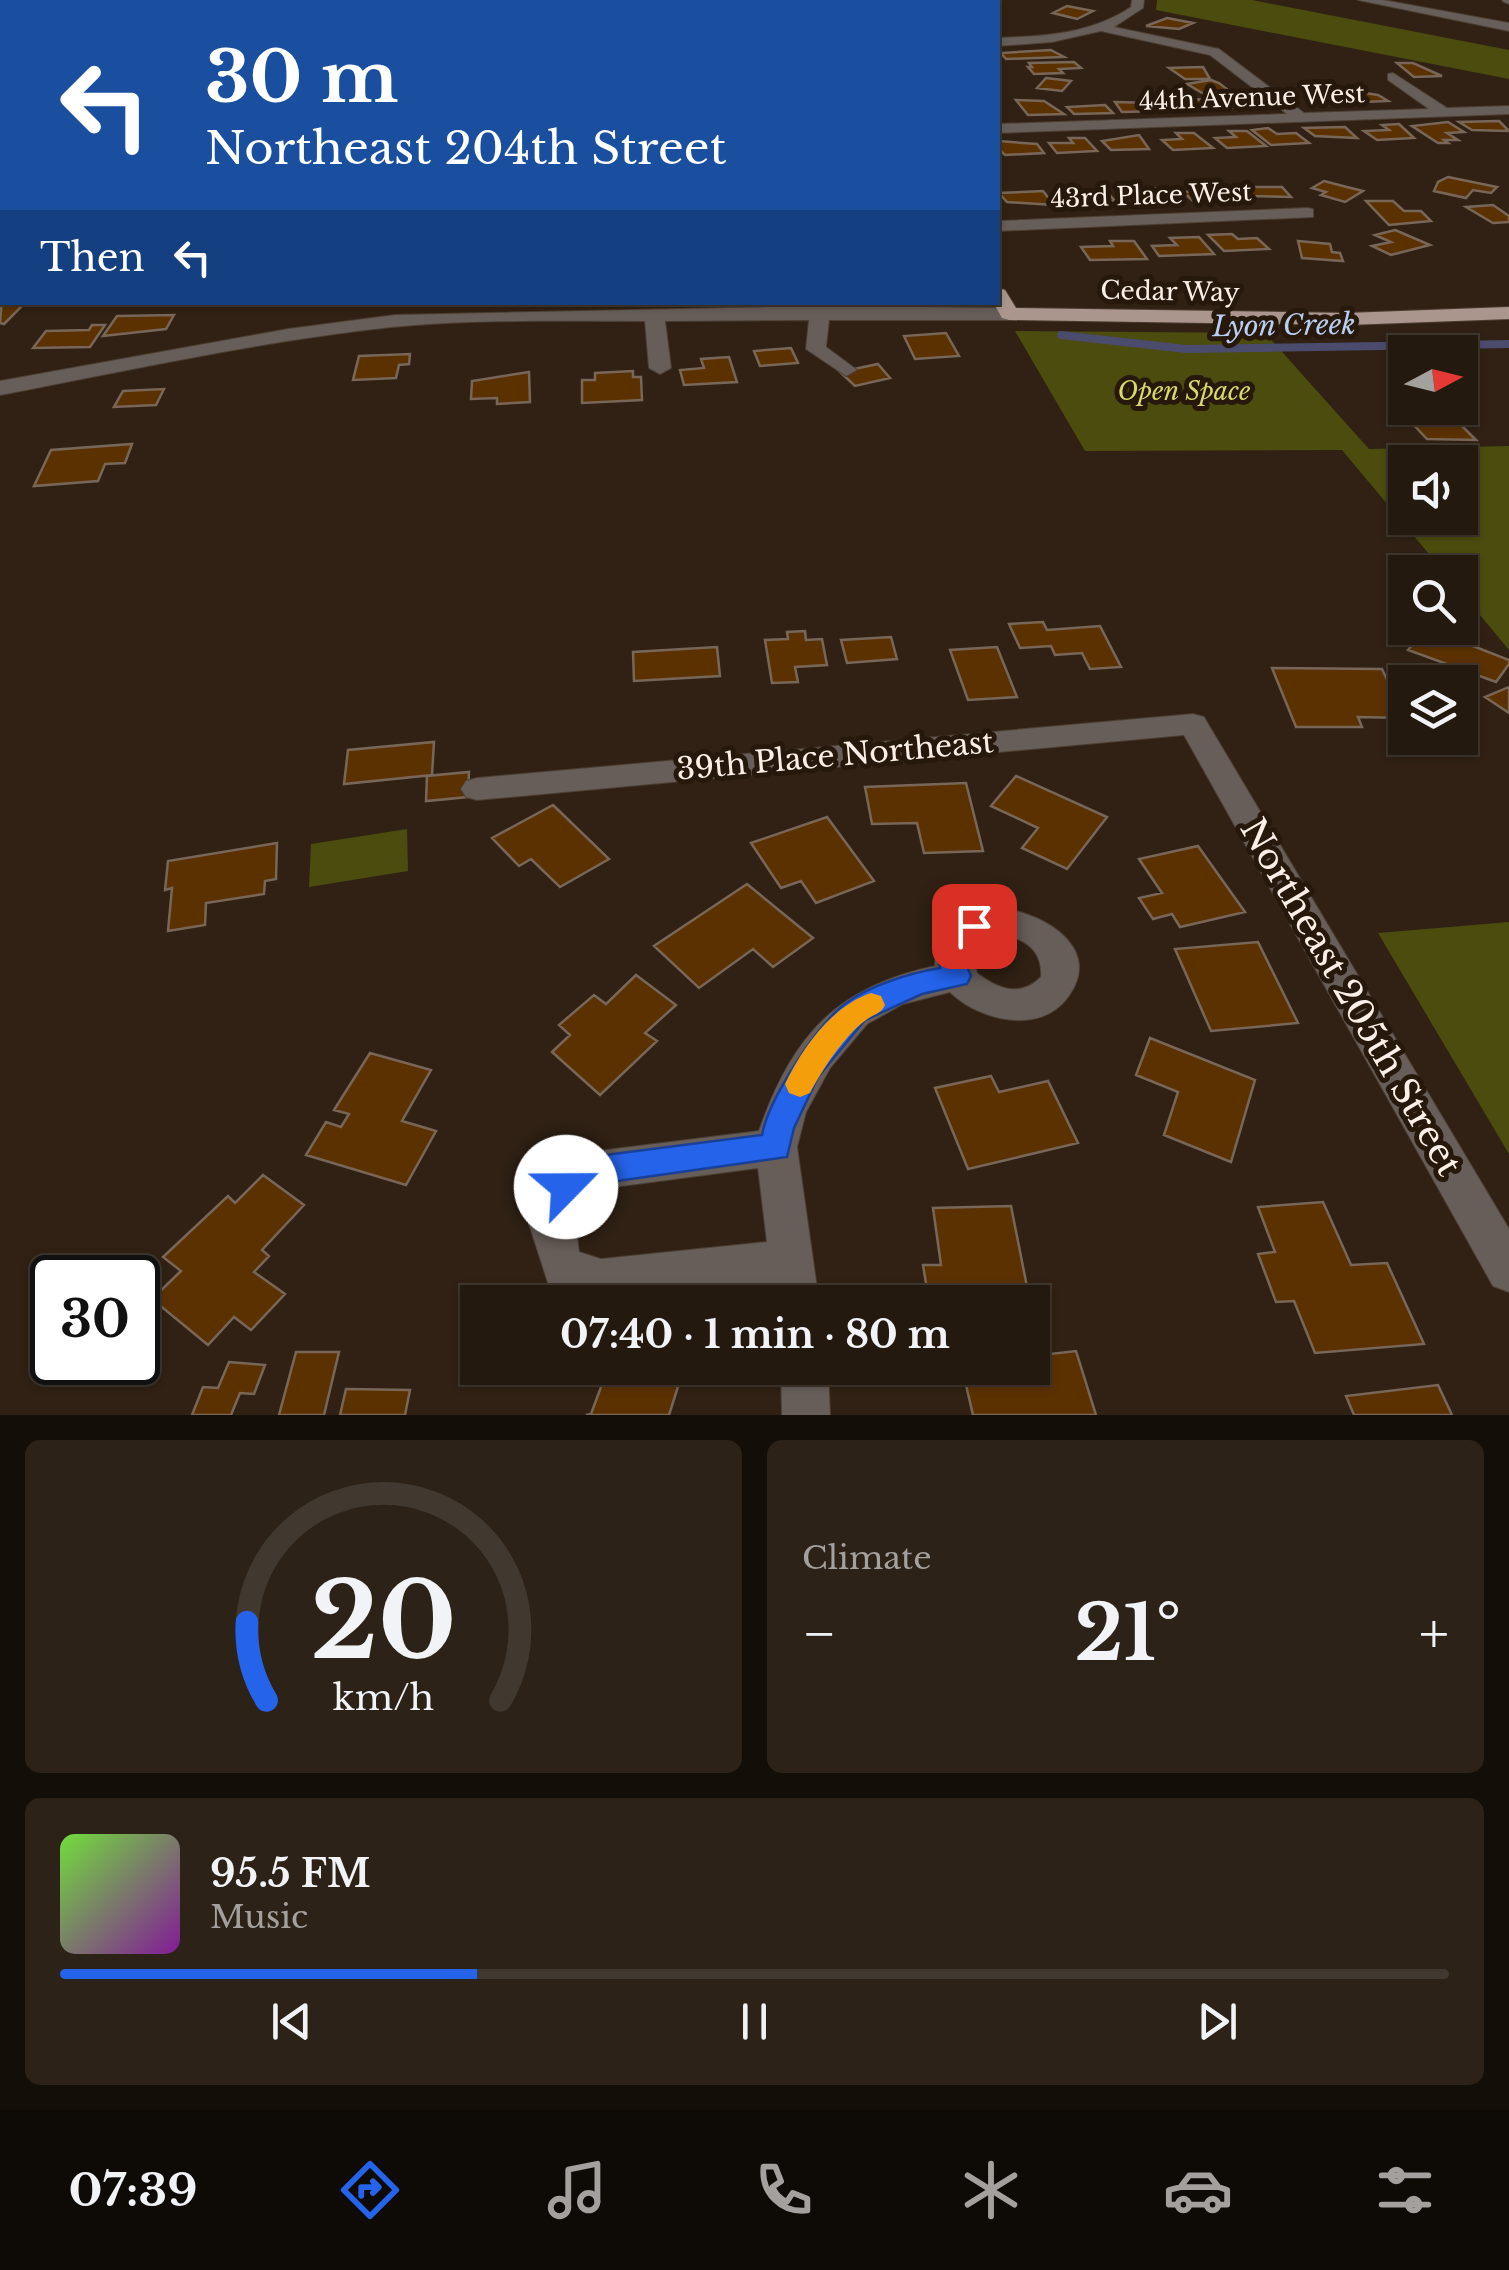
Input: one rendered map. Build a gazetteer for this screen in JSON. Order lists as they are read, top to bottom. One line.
{"streets":{"main road":["Cedar Way"],"street":["44th Avenue West","43rd Place West","39th Place Northeast","Northeast 205th Street"]},"crossings":[["39th Place Northeast","Northeast 205th Street"]],"water":["Lyon Creek"],"parks":["Open Space"],"north":"right","page":{"turn":["30 m","Northeast 204th Street"],"then":"Then","limit":"30","trip":"07:40 · 1 min · 80 m","tile":"Climate","heat":["−","21°","+"],"song":["95.5 FM","Music"],"tabs":"07:39","gauge":["20","km/h"]}}
